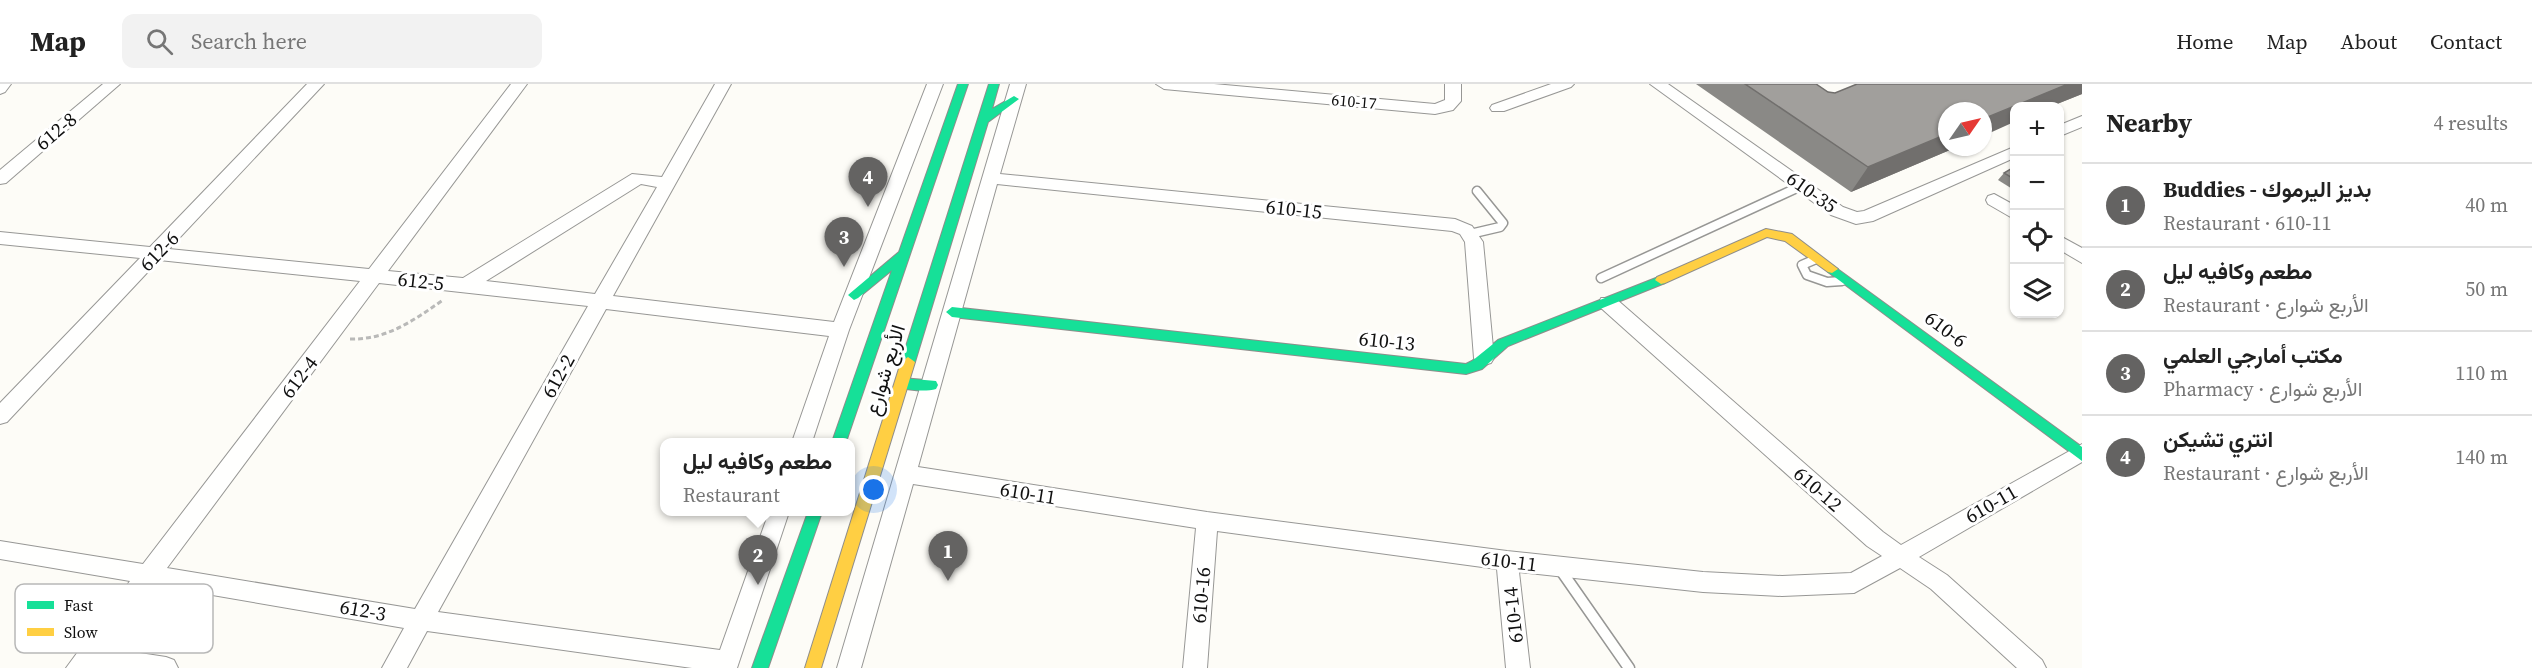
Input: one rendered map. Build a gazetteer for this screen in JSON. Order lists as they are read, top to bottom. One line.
{"streets":{"main road":["610-6","610-13","الأربع شوارع"],"street":["610-17","612-8","610-35","610-15","612-6","612-5","612-2","612-4","610-12","610-11","610-16","612-3","610-14"]},"crossings":[["612-6","612-5"],["612-5","612-2"],["612-5","612-4"],["610-6","610-13"],["610-6","610-11"],["610-13","610-12"],["612-2","612-3"],["612-4","612-3"],["610-12","610-11"],["610-11","610-16"],["610-11","610-14"]],"legend":["Fast","Slow"],"north":"top right","page":{"header":"Map","search":"Search here","nav":["Home","Map","About","Contact"],"heading":["Nearby","4 results"],"map_buttons":["+","−"],"pins":["4","3","1","2"],"list":[{"mark":"1","name":"Buddies - بديز اليرموك","note":"Restaurant · 610-11","value":"40 m"},{"mark":"2","name":"مطعم وكافيه ليل","note":"Restaurant · الأربع شوارع","value":"50 m"},{"mark":"3","name":"مكتب أمارجي العلمي","note":"Pharmacy · الأربع شوارع","value":"110 m"},{"mark":"4","name":"انتري تشيكن","note":"Restaurant · الأربع شوارع","value":"140 m"}],"popup":["مطعم وكافيه ليل","Restaurant"]}}
